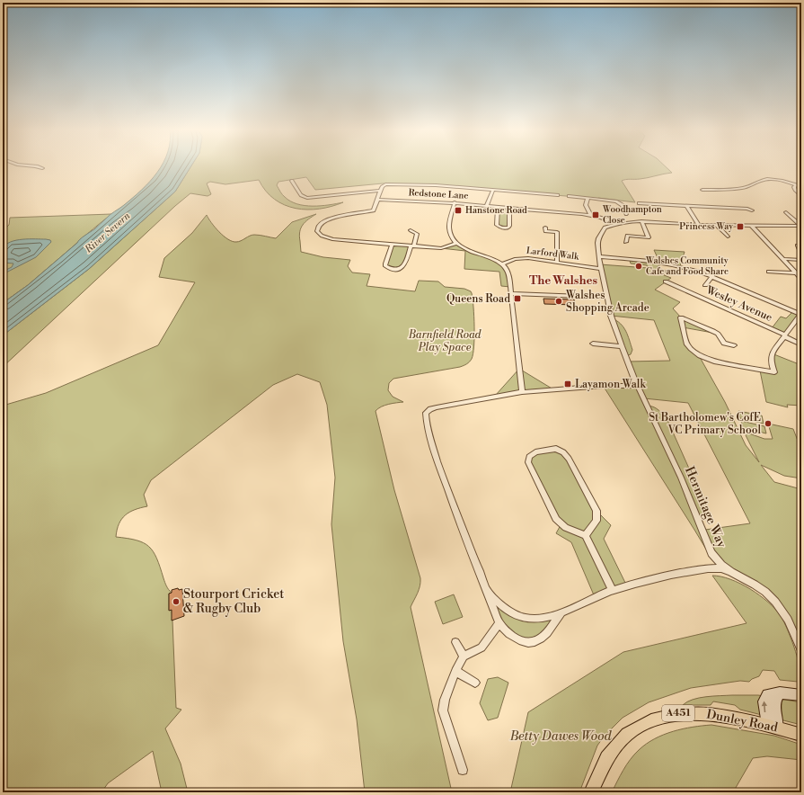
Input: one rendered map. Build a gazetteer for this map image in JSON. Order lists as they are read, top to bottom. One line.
{"streets":{"main road":["A451","Dunley Road"],"street":["Redstone Lane","Larford Walk","Wesley Avenue","Hermitage Way"]},"crossings":[["Redstone Lane","Hermitage Way"],["Larford Walk","Hermitage Way"]],"districts":["The Walshes"],"water":["River Severn"],"parks":["Barnfield Road Play Space","Betty Dawes Wood"],"places":{"transit":["Hanstone Road","Woodhampton Close","Princess Way","Queens Road","Layamon Walk"],"other":["Walshes Community Cafe and Food Share","Walshes Shopping Arcade","St Bartholomew's CofE VC Primary School","Stourport Cricket & Rugby Club"]}}
